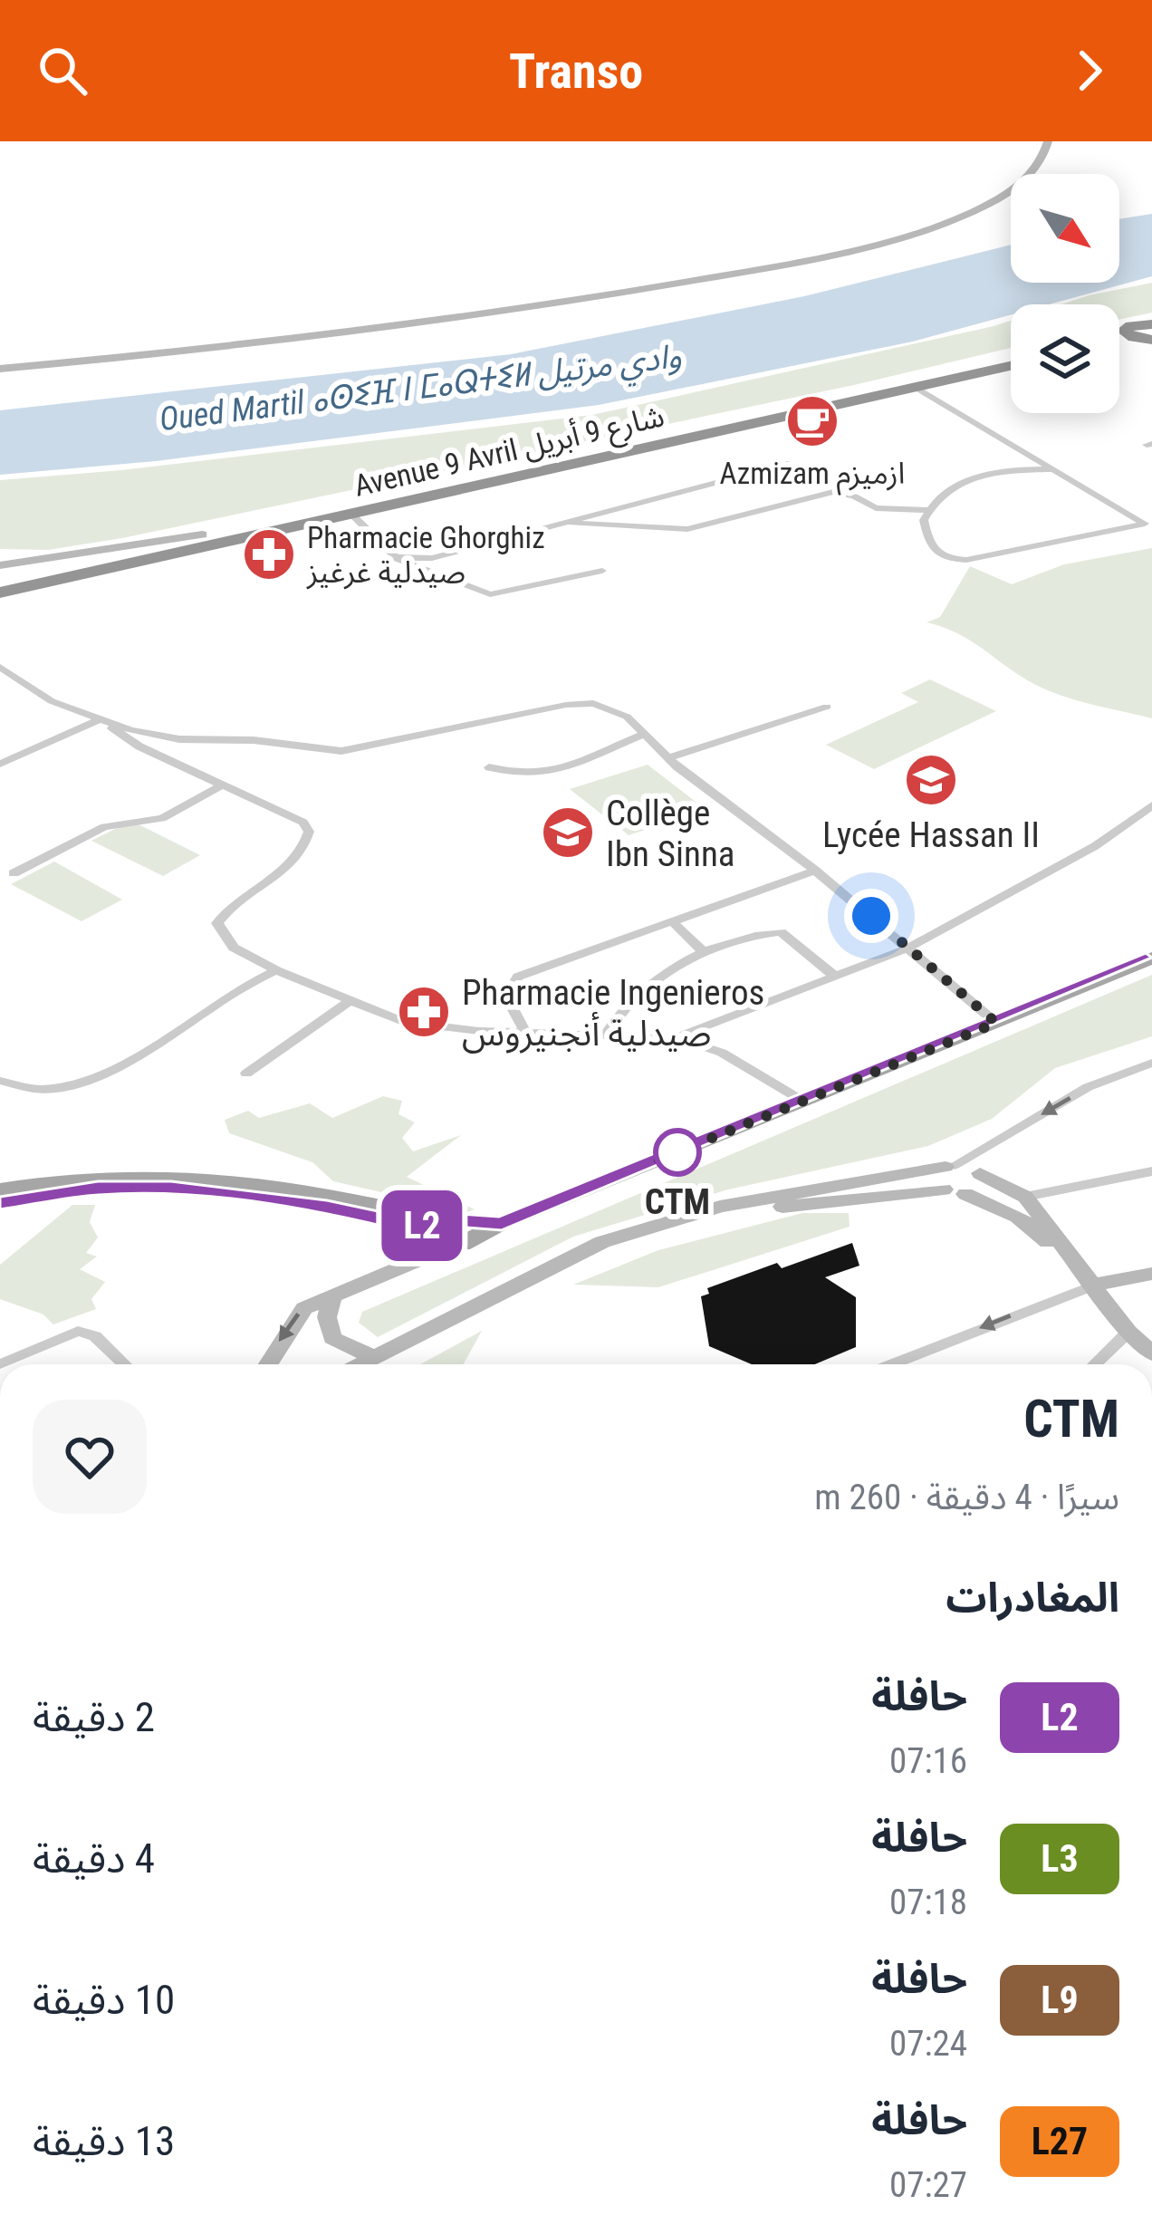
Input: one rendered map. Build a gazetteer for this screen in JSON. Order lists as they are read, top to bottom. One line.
{"streets":{"highway":["Avenue 9 Avril شارع 9 أبريل"]},"water":["Oued Martil ⴰⵙⵉⴼ ⵏ ⵎⴰⵕⵜⵉⵍ وادي مرتيل"],"places":{"cafe":["Azmizam ازميزم"],"pharmacy":["Pharmacie Ghorghiz صيدلية غرغيز","Pharmacie Ingenieros صيدلية أنجنيروس"],"school or university":["Lycée Hassan II","Collège Ibn Sinna"],"other":["CTM"]},"lines":["bus line L2"],"north":"bottom right","page":{"header":"Transo","on_map":"L2","heading":[["CTM","سيرًا · 4 دقيقة · 260 m"],"المغادرات"],"list":[{"mark":"L2","name":"حافلة","note":"07:16","value":"2 دقيقة"},{"mark":"L3","name":"حافلة","note":"07:18","value":"4 دقيقة"},{"mark":"L9","name":"حافلة","note":"07:24","value":"10 دقيقة"},{"mark":"L27","name":"حافلة","note":"07:27","value":"13 دقيقة"}]}}
